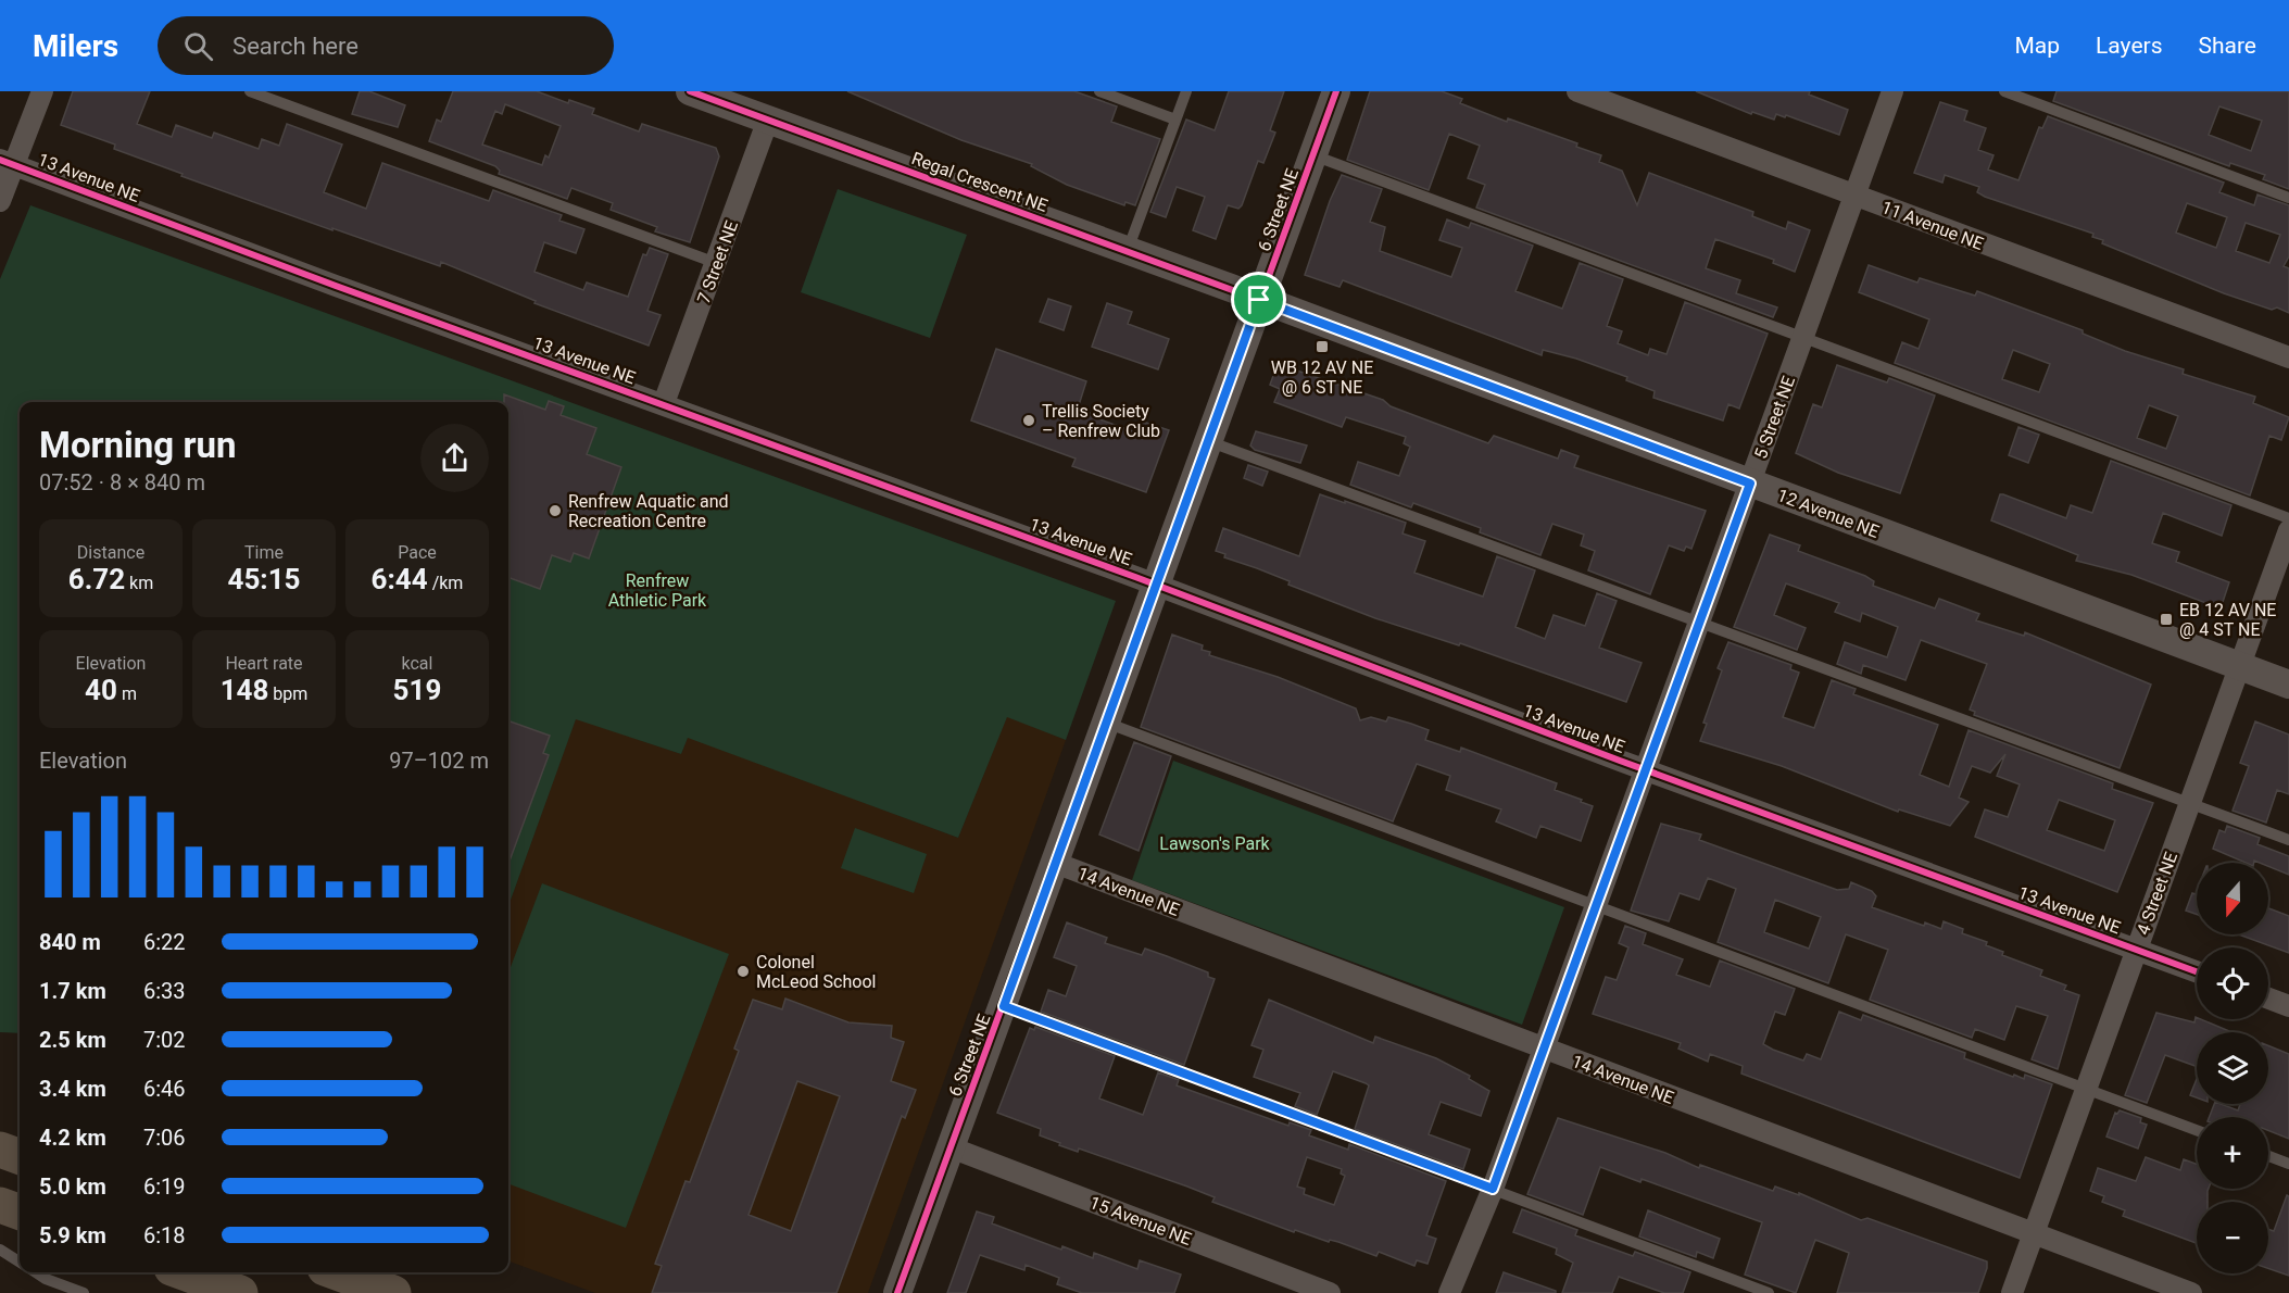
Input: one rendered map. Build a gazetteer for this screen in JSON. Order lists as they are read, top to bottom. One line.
{"streets":{"street":["13 Avenue NE","Regal Crescent NE","6 Street NE","11 Avenue NE","7 Street NE","5 Street NE","12 Avenue NE","14 Avenue NE","4 Street NE","15 Avenue NE"]},"crossings":[["13 Avenue NE","6 Street NE"],["13 Avenue NE","7 Street NE"],["13 Avenue NE","5 Street NE"],["13 Avenue NE","4 Street NE"],["Regal Crescent NE","6 Street NE"],["Regal Crescent NE","7 Street NE"],["Regal Crescent NE","12 Avenue NE"],["6 Street NE","12 Avenue NE"],["6 Street NE","14 Avenue NE"],["6 Street NE","15 Avenue NE"],["11 Avenue NE","5 Street NE"],["5 Street NE","12 Avenue NE"],["5 Street NE","14 Avenue NE"],["12 Avenue NE","4 Street NE"],["14 Avenue NE","4 Street NE"]],"parks":["Renfrew Athletic Park","Lawson's Park"],"places":{"transit":["WB 12 AV NE @ 6 ST NE","EB 12 AV NE @ 4 ST NE"],"other":["Trellis Society – Renfrew Club","Renfrew Aquatic and Recreation Centre","Colonel McLeod School"]},"north":"bottom","page":{"header":"Milers","search":"Search here","nav":["Map","Layers","Share"],"heading":["Morning run","07:52 · 8 × 840 m"],"stats":[["Distance","6.72 km"],["Time","45:15"],["Pace","6:44 /km"],["Elevation","40 m"],["Heart rate","148 bpm"],["kcal","519"]],"chart":["Elevation","97–102 m"],"map_buttons":["+","−"],"list":[{"name":"840 m","note":"6:22"},{"name":"1.7 km","note":"6:33"},{"name":"2.5 km","note":"7:02"},{"name":"3.4 km","note":"6:46"},{"name":"4.2 km","note":"7:06"},{"name":"5.0 km","note":"6:19"},{"name":"5.9 km","note":"6:18"}]}}
